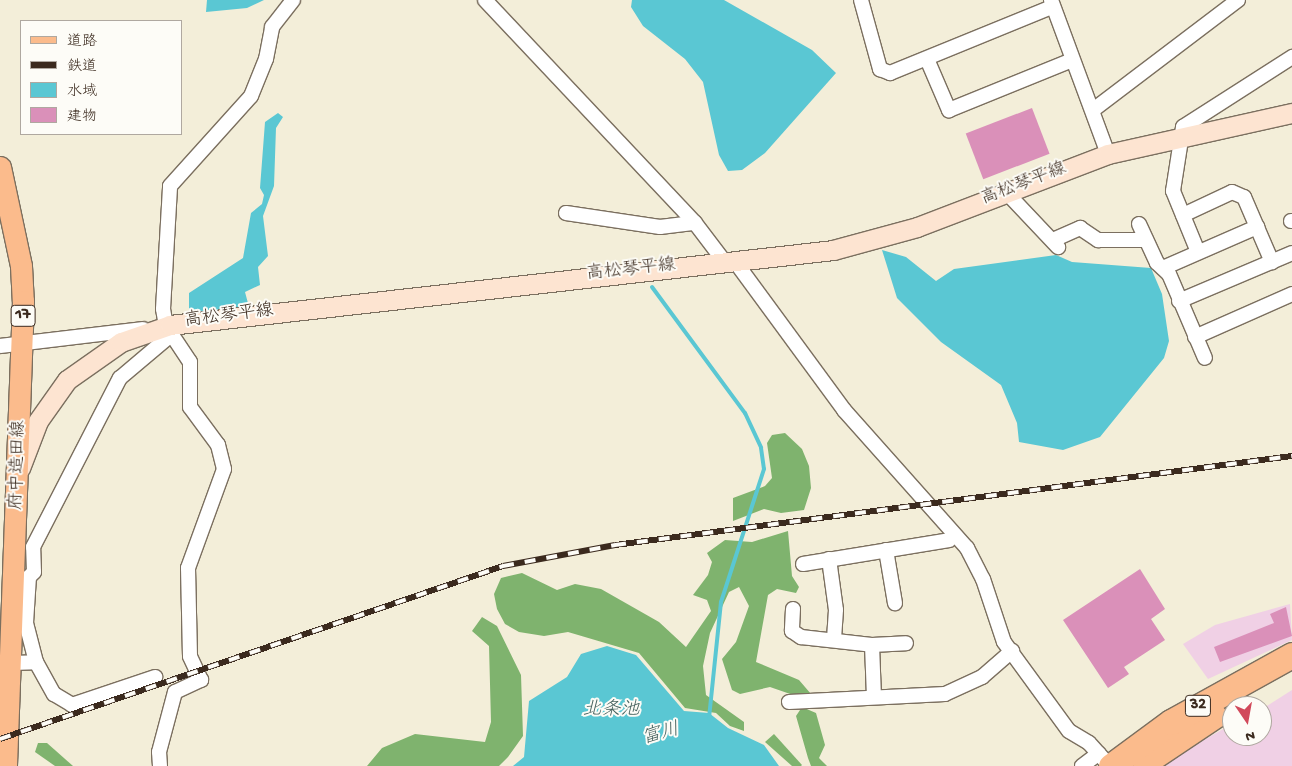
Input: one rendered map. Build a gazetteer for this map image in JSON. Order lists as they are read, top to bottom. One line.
{"streets":{"highway":["32"],"main road":["高松琴平線","17","府中造田線"]},"crossings":[["高松琴平線","府中造田線"]],"water":["北条池","富川"],"legend":["道路","鉄道","水域","建物"],"north":"bottom"}
